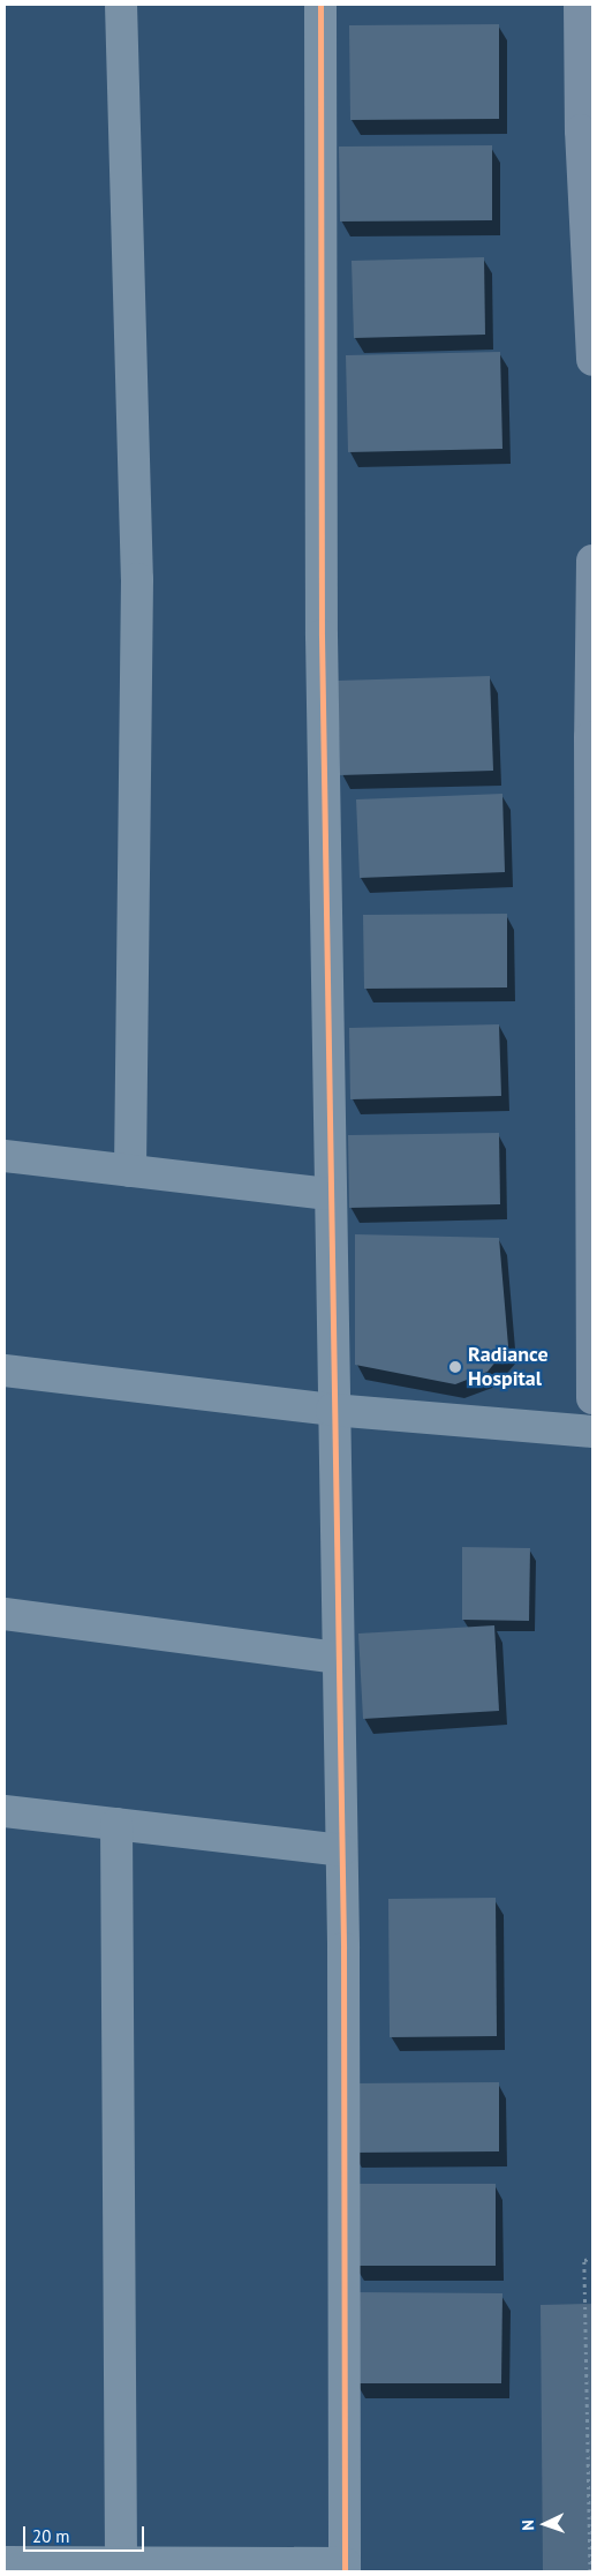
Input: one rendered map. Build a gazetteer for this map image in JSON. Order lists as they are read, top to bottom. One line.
{"places":["Radiance Hospital"],"scale_bar":"20 m","north":"left"}
